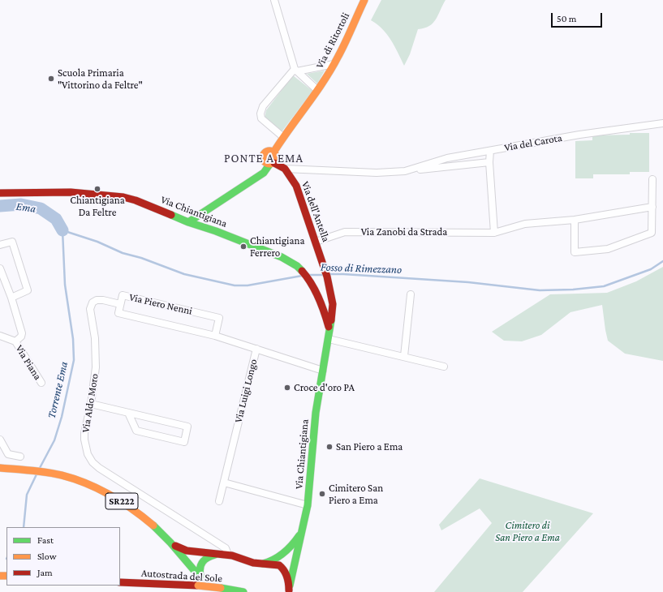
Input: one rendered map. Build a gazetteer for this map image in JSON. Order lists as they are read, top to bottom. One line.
{"streets":{"main road":["Via di Ritortoli","Via Chiantigiana","Via dell'Antella","SR222","Autostrada del Sole"],"street":["Via del Carota","Via Zanobi da Strada","Via Piero Nenni","Via Piana","Via Luigi Longo","Via Aldo Moro"]},"crossings":[["Via di Ritortoli","Via dell'Antella"],["Via del Carota","Via dell'Antella"],["Via Chiantigiana","Via dell'Antella"],["Via Chiantigiana","Via Luigi Longo"],["Via Chiantigiana","Via Aldo Moro"],["Via dell'Antella","Via Zanobi da Strada"],["Via Piero Nenni","Via Luigi Longo"],["Via Piero Nenni","Via Aldo Moro"]],"districts":["PONTE A EMA"],"water":["Ema","Fosso di Rimezzano","Torrente Ema"],"parks":["Cimitero di San Piero a Ema"],"places":["Scuola Primaria \"Vittorino da Feltre\"","Chiantigiana Da Feltre","Chiantigiana Ferrero","Croce d'oro PA","San Piero a Ema","Cimitero San Piero a Ema"],"legend":["Fast","Slow","Jam"],"scale_bar":"50 m"}
